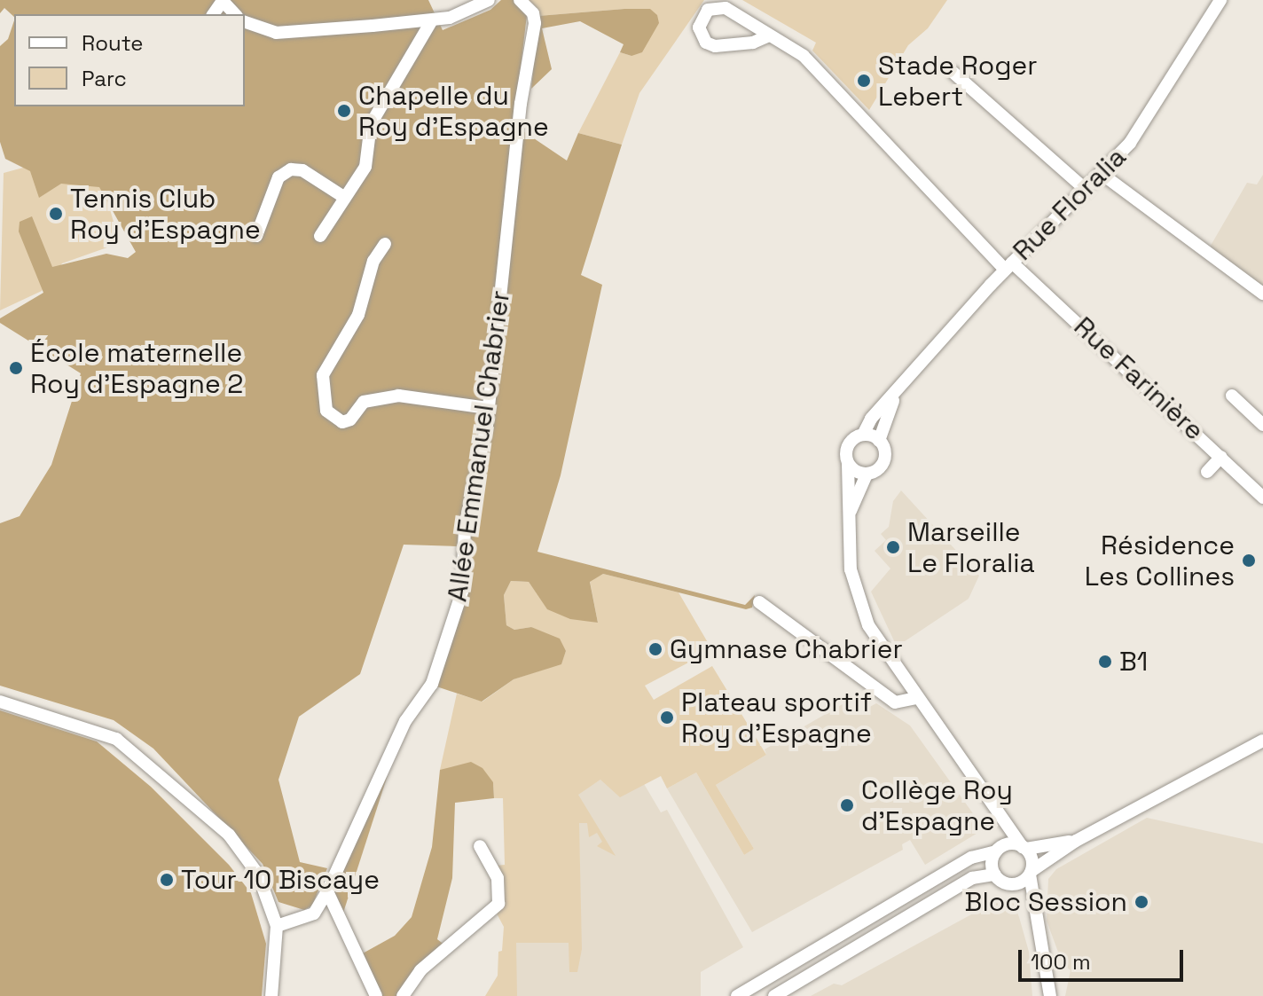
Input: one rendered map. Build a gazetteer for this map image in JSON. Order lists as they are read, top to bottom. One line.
{"streets":{"street":["Rue Floralia","Rue Farinière","Allée Emmanuel Chabrier"]},"crossings":[["Rue Floralia","Rue Farinière"]],"places":["Stade Roger Lebert","Chapelle du Roy d’Espagne","Tennis Club Roy d'Espagne","École maternelle Roy d'Espagne 2","Marseille Le Floralia","Résidence Les Collines","Gymnase Chabrier","B1","Plateau sportif Roy d'Espagne","Collège Roy d'Espagne","Tour 10 Biscaye","Bloc Session"],"legend":["Route","Parc"],"scale_bar":"100 m"}
